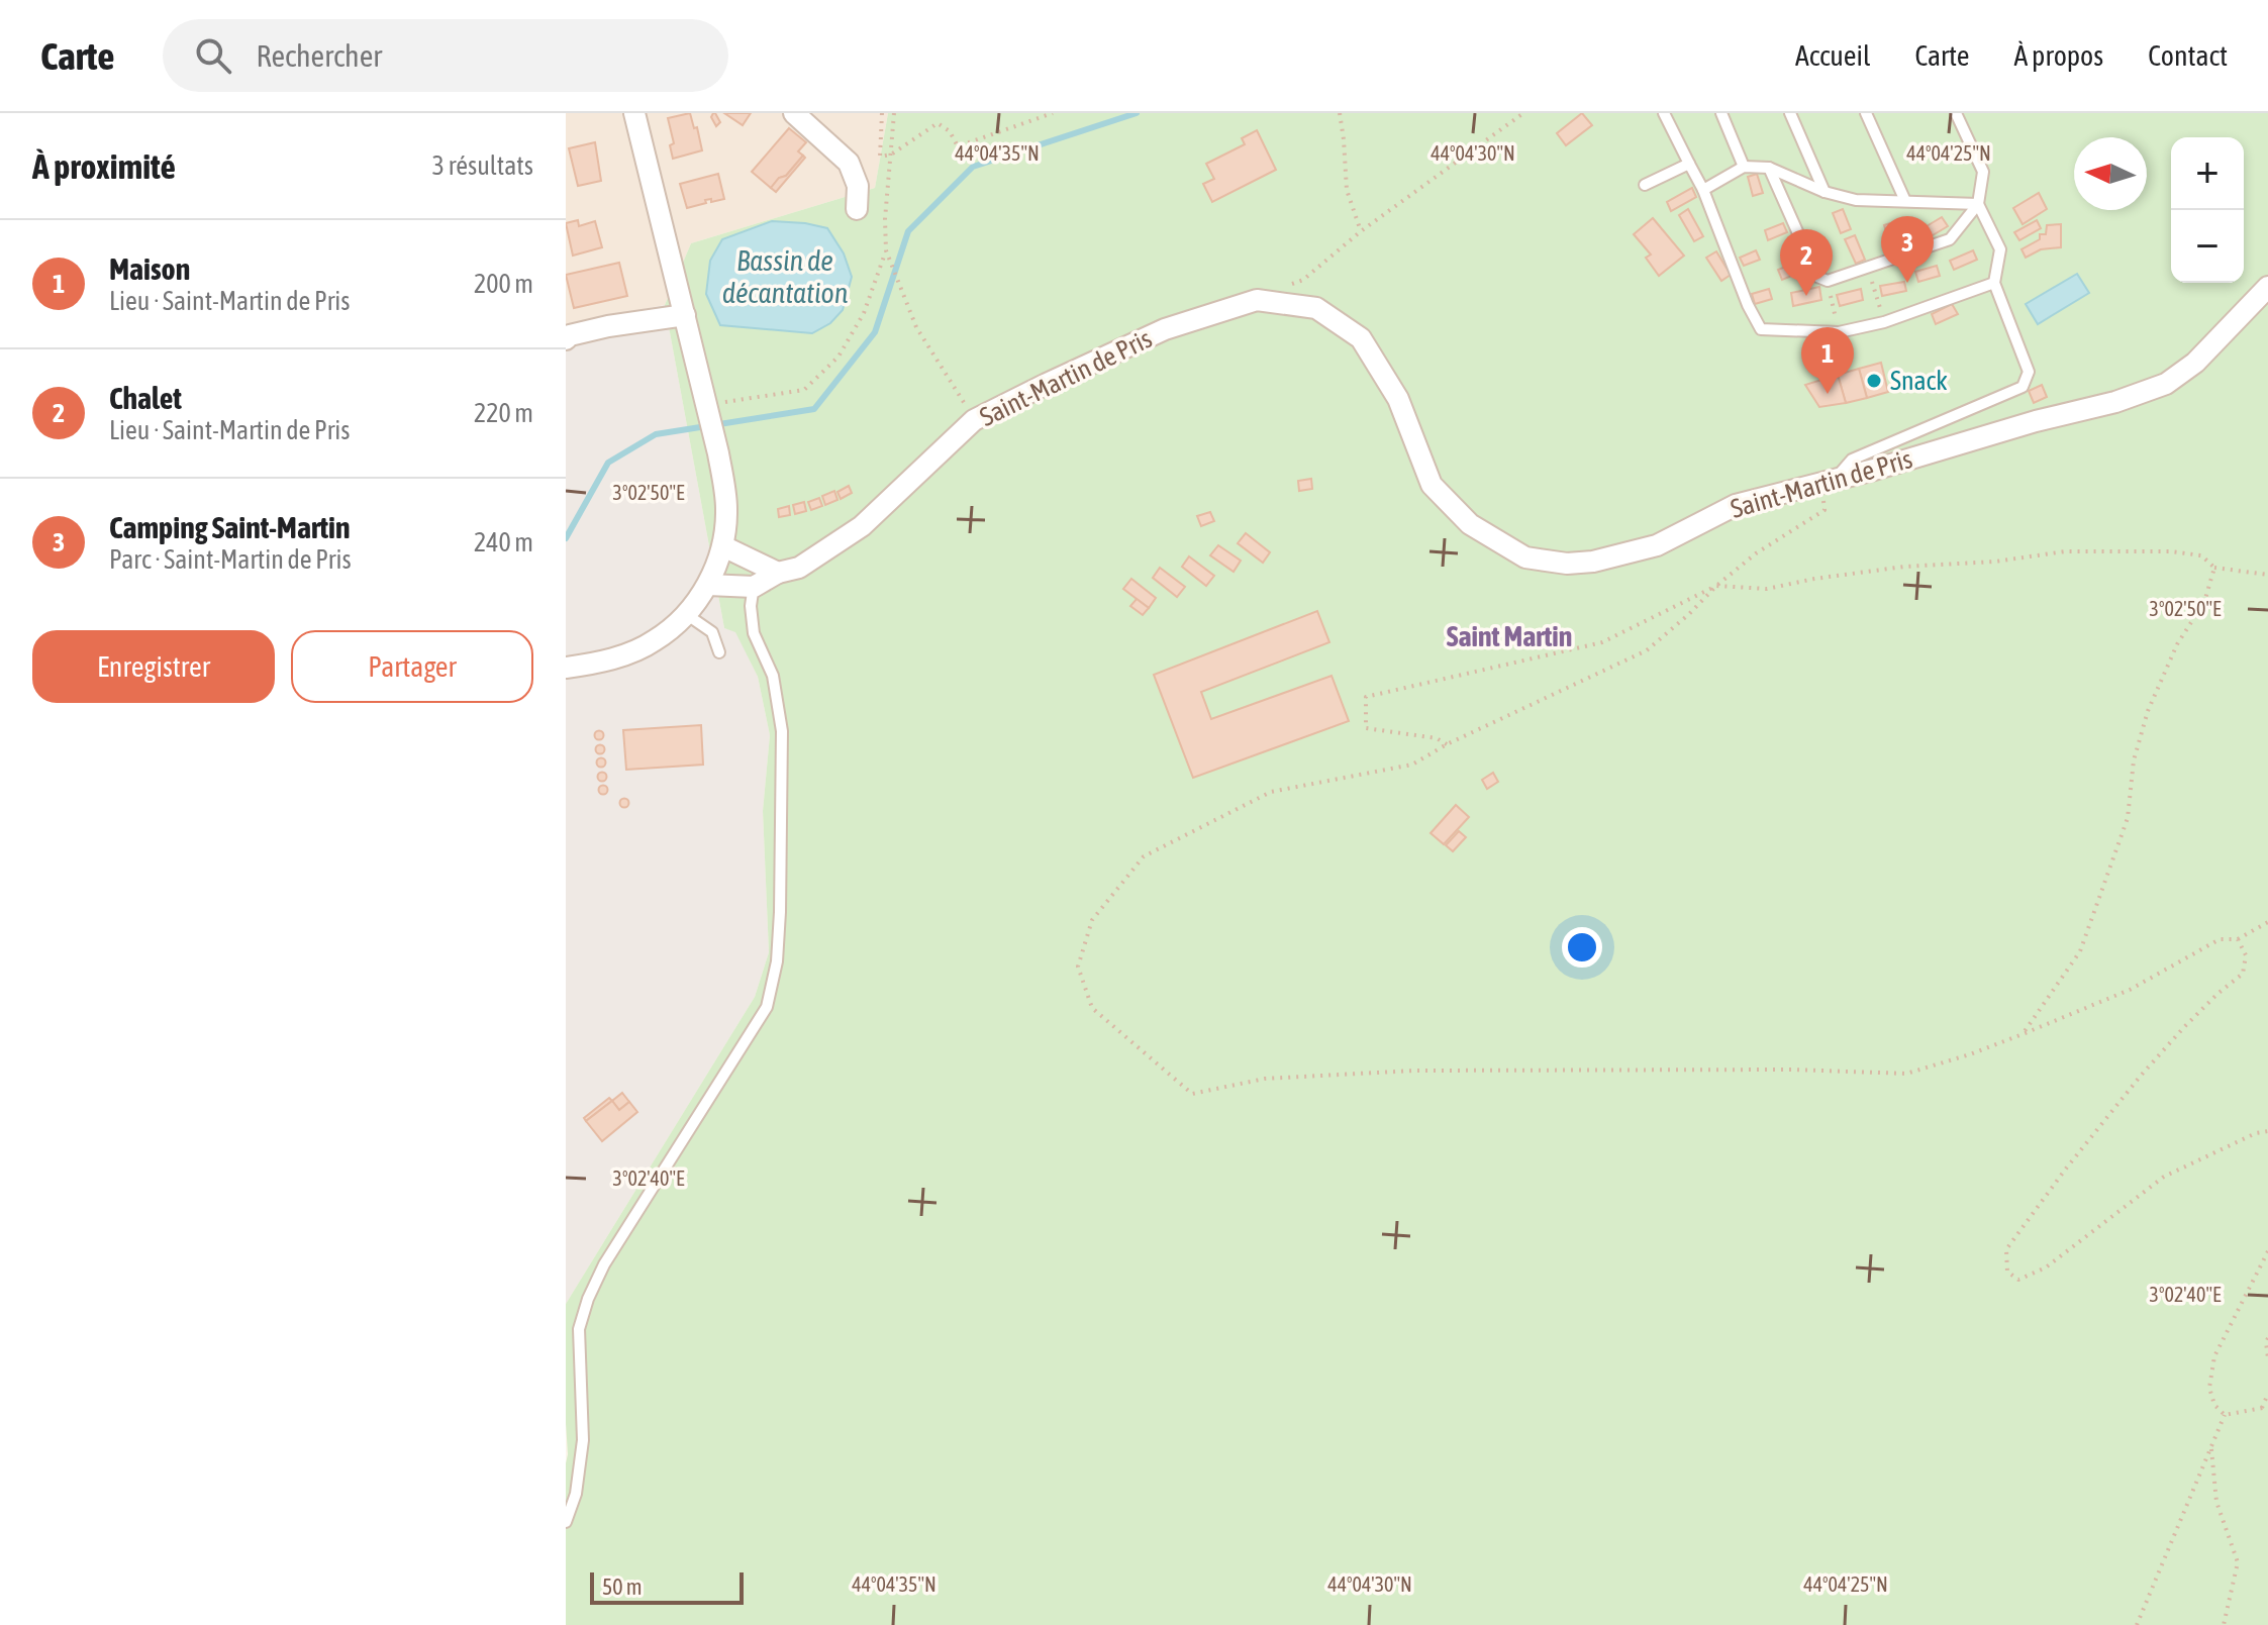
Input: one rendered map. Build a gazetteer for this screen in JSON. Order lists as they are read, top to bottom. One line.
{"streets":{"street":["Saint-Martin de Pris"]},"districts":["Saint Martin"],"water":["Bassin de décantation"],"places":["Snack"],"scale_bar":"50 m","north":"left","page":{"header":"Carte","search":"Rechercher","nav":["Accueil","Carte","À propos","Contact"],"heading":["À proximité","3 résultats"],"map_buttons":["+","−"],"pins":["3","2","1"],"list":[{"mark":"1","name":"Maison","note":"Lieu · Saint-Martin de Pris","value":"200 m"},{"mark":"2","name":"Chalet","note":"Lieu · Saint-Martin de Pris","value":"220 m"},{"mark":"3","name":"Camping Saint-Martin","note":"Parc · Saint-Martin de Pris","value":"240 m"}],"buttons":["Enregistrer","Partager"],"scale":"50 m"},"coordinates":["44°04'35\"N","44°04'30\"N","44°04'25\"N","3°02'50\"E","3°02'40\"E"]}
